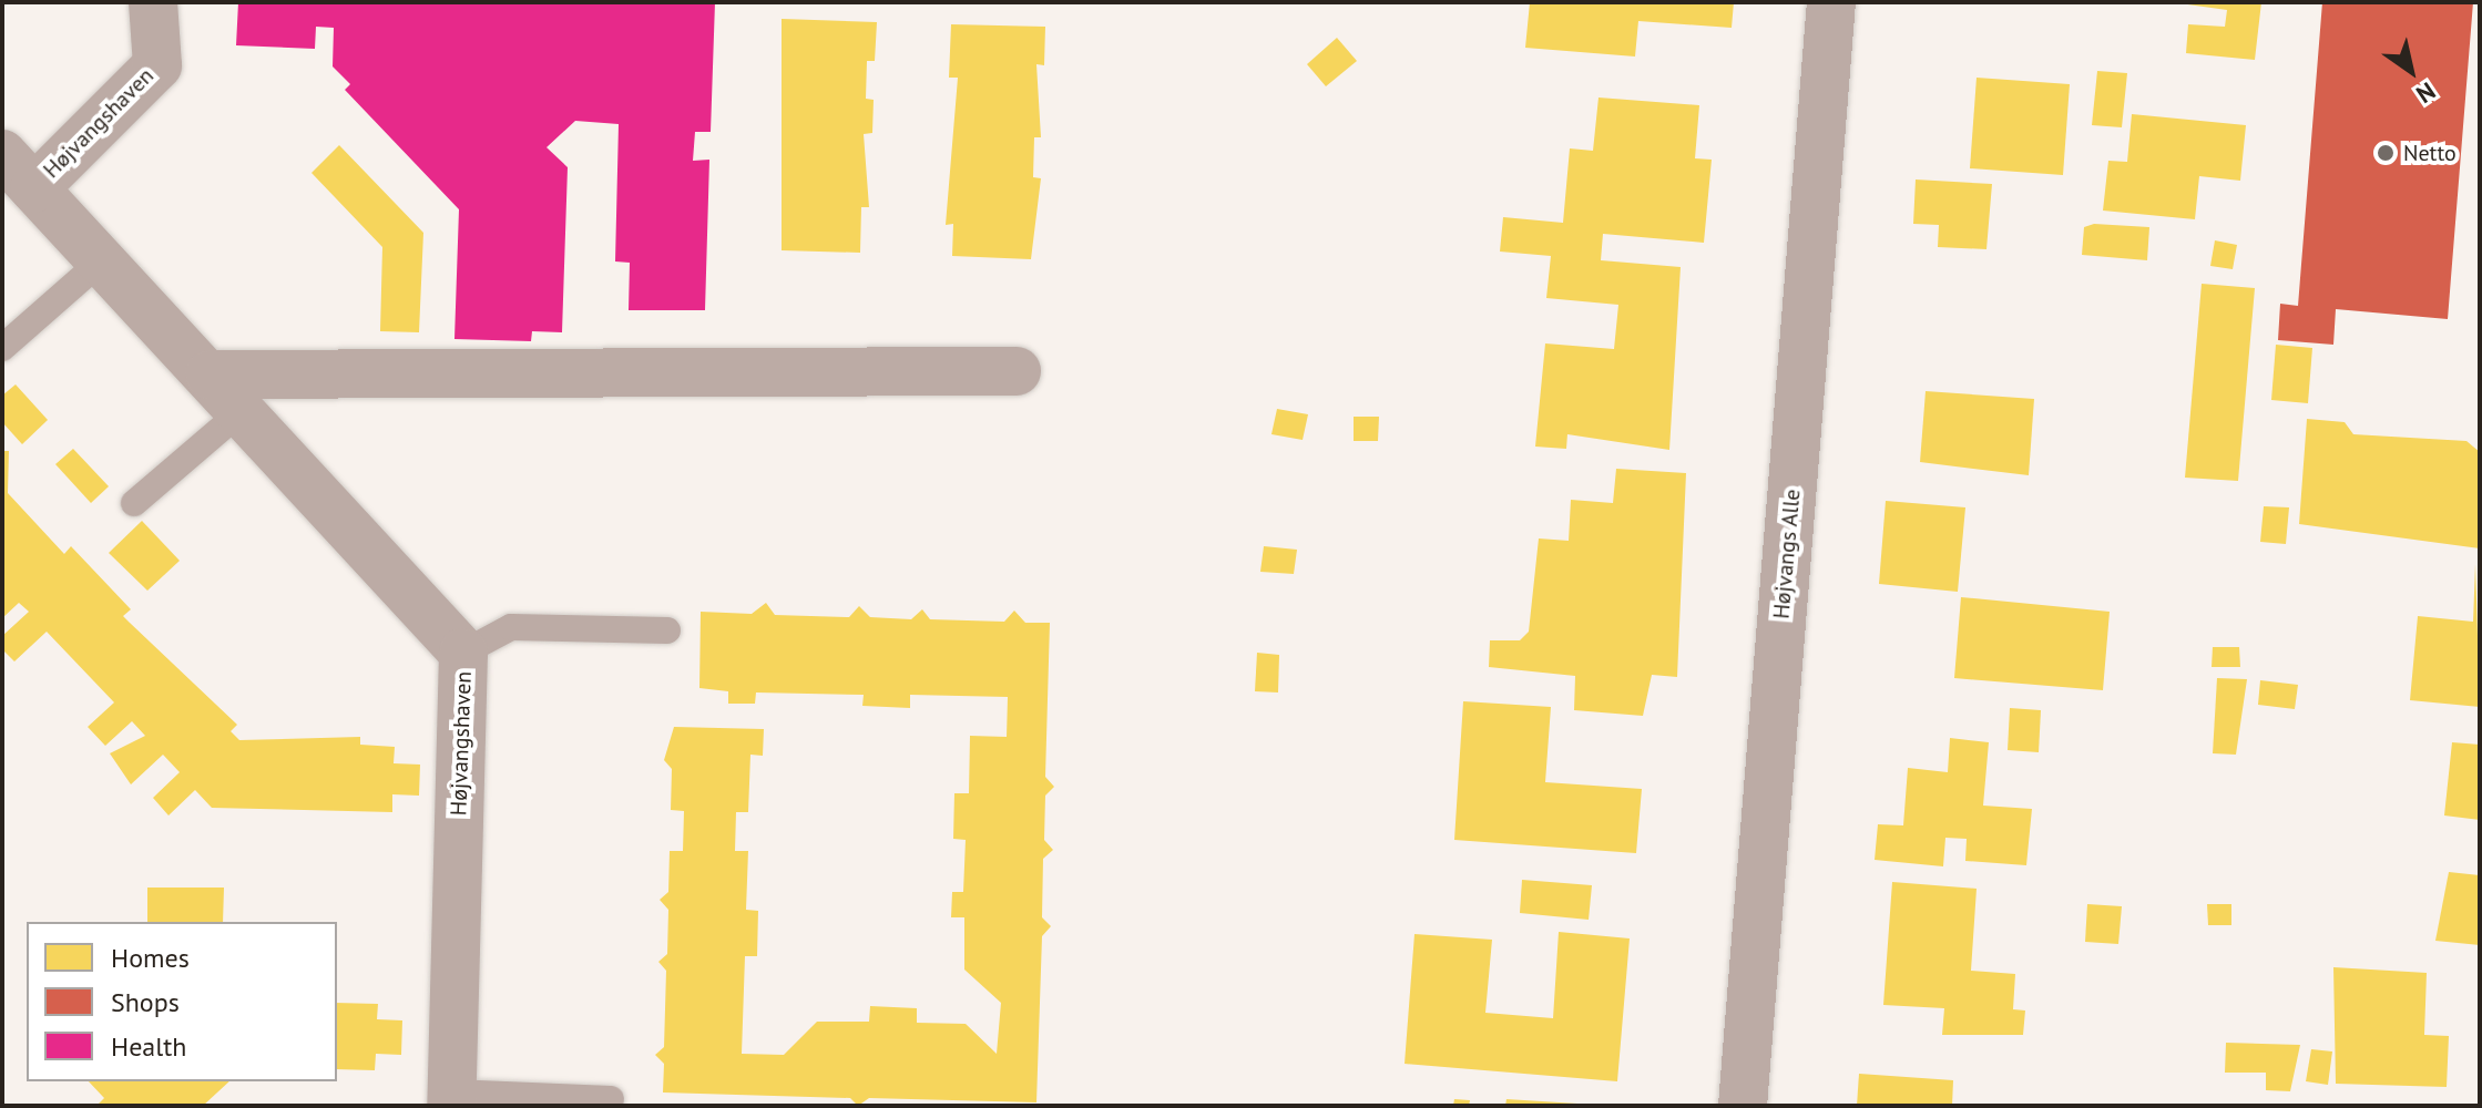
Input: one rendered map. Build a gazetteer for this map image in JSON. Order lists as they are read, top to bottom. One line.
{"streets":{"street":["Højvangshaven","Højvangs Alle"]},"places":["Netto"],"legend":["Homes","Shops","Health"],"north":"bottom right"}
